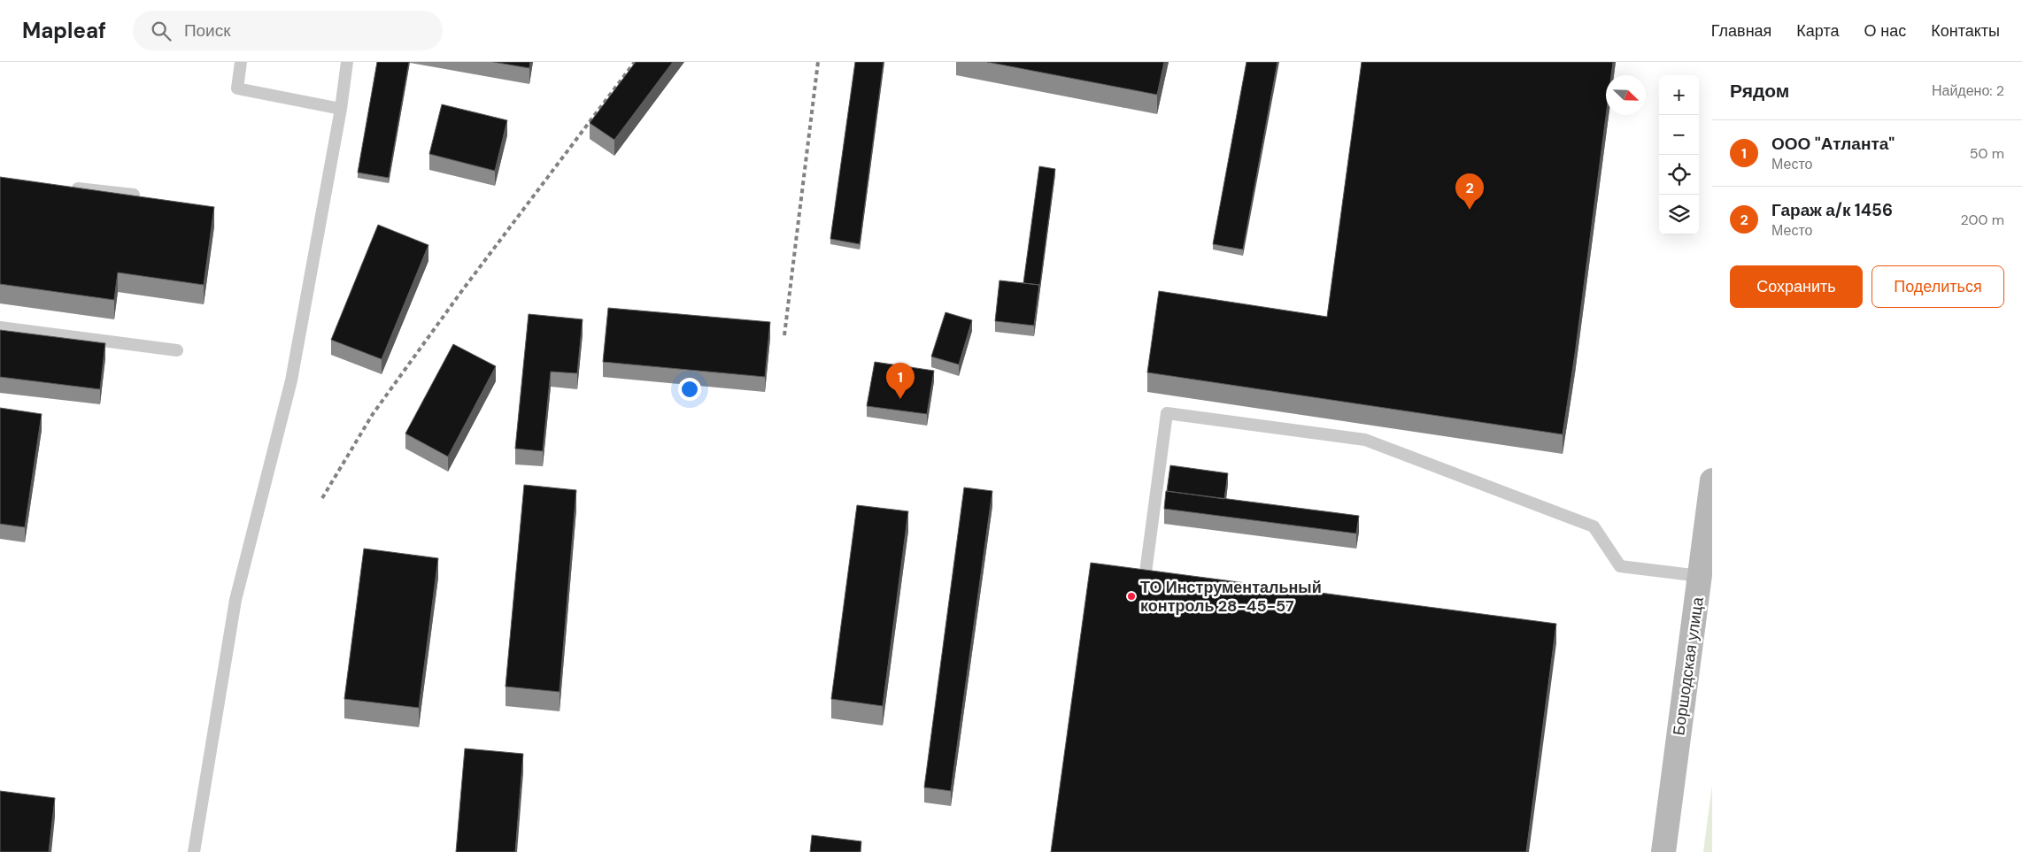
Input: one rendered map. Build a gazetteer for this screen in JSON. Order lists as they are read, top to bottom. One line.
{"streets":{"street":["Боршодская улица"]},"places":["ТО Инструментальный контроль 28-45-57"],"north":"bottom right","page":{"header":"Mapleaf","search":"Поиск","nav":["Главная","Карта","О нас","Контакты"],"heading":["Рядом","Найдено: 2"],"map_buttons":["+","−"],"list":[{"mark":"1","name":"ООО \"Атланта\"","note":"Место","value":"50 m"},{"mark":"2","name":"Гараж а/к 1456","note":"Место","value":"200 m"}],"pins":["2","1"],"buttons":["Сохранить","Поделиться"]}}
